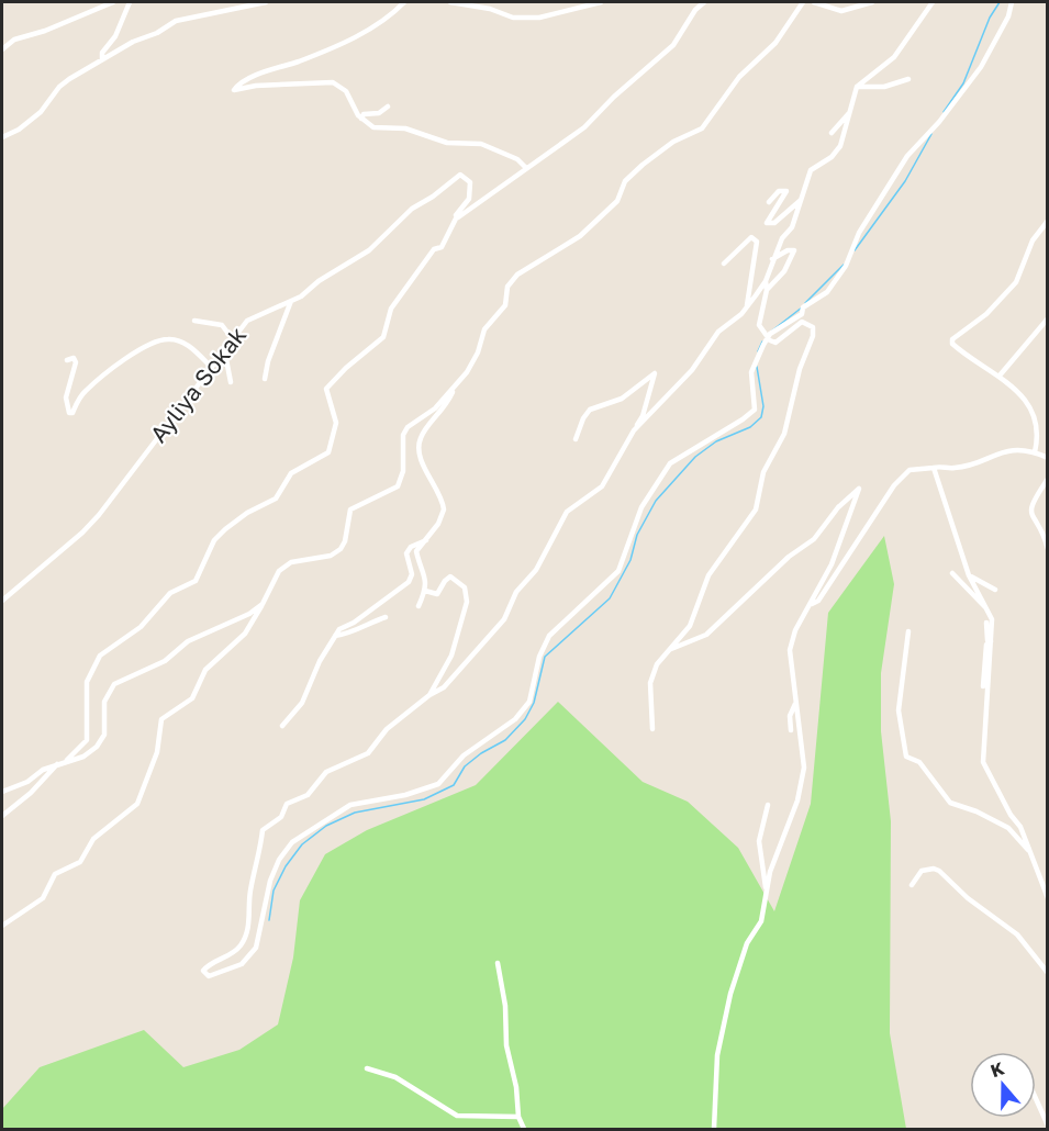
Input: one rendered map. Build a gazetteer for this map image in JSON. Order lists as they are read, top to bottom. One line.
{"streets":{"street":["Ayliya Sokak"]},"north":"top"}
